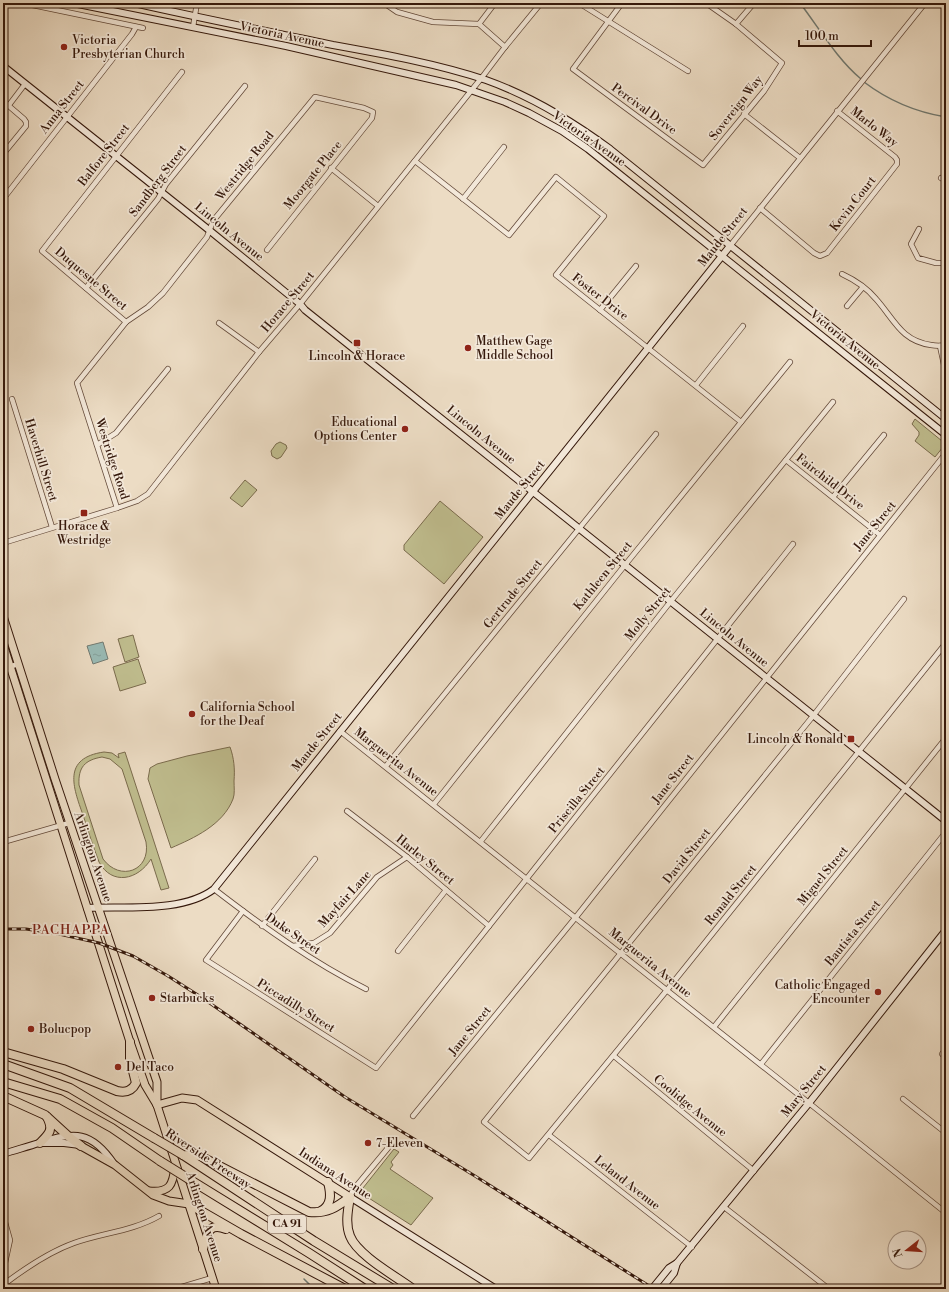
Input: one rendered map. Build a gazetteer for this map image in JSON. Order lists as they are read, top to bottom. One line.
{"streets":{"highway":["Riverside Freeway","CA 91"],"main road":["Arlington Avenue","Indiana Avenue"],"street":["Victoria Avenue","Anna Street","Sovereign Way","Percival Drive","Marlo Way","Balfore Street","Westridge Road","Moorgate Place","Sandberg Street","Kevin Court","Lincoln Avenue","Maude Street","Duquesne Street","Foster Drive","Horace Street","Haverhill Street","Fairchild Drive","Jane Street","Kathleen Street","Gertrude Street","Molly Street","Marguerita Avenue","Priscilla Street","David Street","Harley Street","Miguel Street","Ronald Street","Mayfair Lane","Bautista Street","Duke Street","Piccadilly Street","Mary Street","Coolidge Avenue","Leland Avenue"]},"crossings":[["Victoria Avenue","Maude Street"],["Victoria Avenue","Horace Street"],["Anna Street","Lincoln Avenue"],["Sovereign Way","Percival Drive"],["Marlo Way","Kevin Court"],["Marlo Way","Maude Street"],["Balfore Street","Lincoln Avenue"],["Balfore Street","Duquesne Street"],["Westridge Road","Moorgate Place"],["Westridge Road","Lincoln Avenue"],["Westridge Road","Duquesne Street"],["Westridge Road","Horace Street"],["Sandberg Street","Lincoln Avenue"],["Sandberg Street","Duquesne Street"],["Kevin Court","Maude Street"],["Lincoln Avenue","Maude Street"],["Lincoln Avenue","Horace Street"],["Lincoln Avenue","Jane Street"],["Lincoln Avenue","Kathleen Street"],["Lincoln Avenue","Gertrude Street"],["Lincoln Avenue","Molly Street"],["Lincoln Avenue","Priscilla Street"],["Lincoln Avenue","David Street"],["Lincoln Avenue","Miguel Street"],["Lincoln Avenue","Ronald Street"],["Maude Street","Foster Drive"],["Maude Street","Marguerita Avenue"],["Maude Street","Arlington Avenue"],["Maude Street","Duke Street"],["Foster Drive","Horace Street"],["Foster Drive","Kathleen Street"],["Horace Street","Haverhill Street"],["Fairchild Drive","Jane Street"],["Fairchild Drive","Molly Street"],["Jane Street","Marguerita Avenue"],["Kathleen Street","Marguerita Avenue"],["Gertrude Street","Marguerita Avenue"],["Molly Street","Marguerita Avenue"],["Marguerita Avenue","Priscilla Street"],["Marguerita Avenue","David Street"],["Marguerita Avenue","Miguel Street"],["Marguerita Avenue","Ronald Street"],["Marguerita Avenue","Bautista Street"],["Marguerita Avenue","Mary Street"],["Priscilla Street","Harley Street"],["Priscilla Street","Piccadilly Street"],["David Street","Ronald Street"],["Arlington Avenue","Indiana Avenue"],["Harley Street","Mayfair Lane"],["Ronald Street","Coolidge Avenue"],["Ronald Street","Leland Avenue"],["Mayfair Lane","Duke Street"],["Duke Street","Piccadilly Street"],["Mary Street","Coolidge Avenue"],["Mary Street","Leland Avenue"]],"districts":["PACHAPPA"],"places":{"other":["Victoria Presbyterian Church","Matthew Gage Middle School","Educational Options Center","California School for the Deaf","Catholic Engaged Encounter","Starbucks","Bolucpop","Del Taco","7-Eleven"],"transit":["Lincoln & Horace","Horace & Westridge","Lincoln & Ronald"]},"scale_bar":"100 m","north":"left"}
